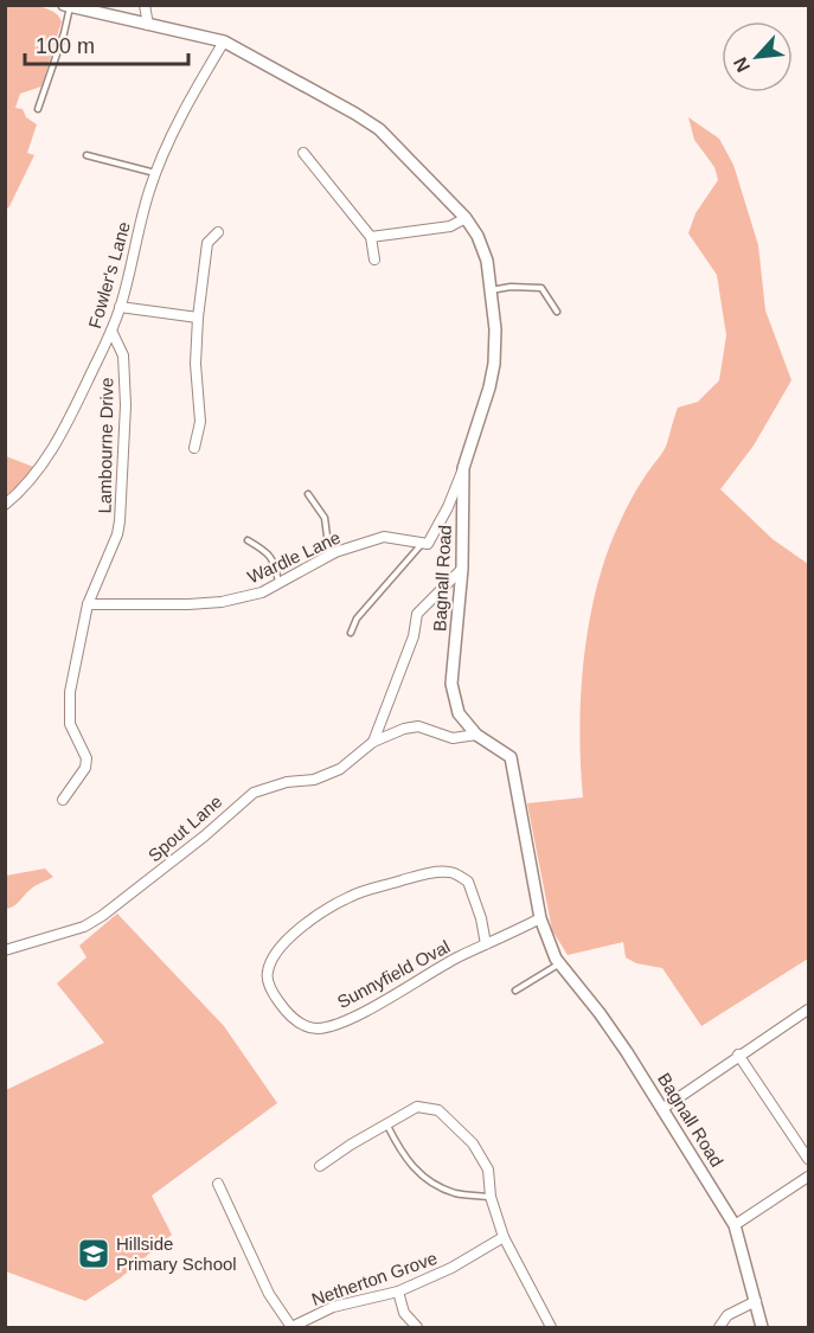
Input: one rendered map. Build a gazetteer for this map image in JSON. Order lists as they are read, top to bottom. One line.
{"streets":{"street":["Fowler's Lane","Lambourne Drive","Wardle Lane","Bagnall Road","Spout Lane","Sunnyfield Oval","Netherton Grove"]},"crossings":[["Fowler's Lane","Lambourne Drive"],["Fowler's Lane","Bagnall Road"],["Lambourne Drive","Wardle Lane"],["Bagnall Road","Spout Lane"],["Bagnall Road","Sunnyfield Oval"]],"places":{"school or university":["Hillside Primary School"]},"scale_bar":"100 m","north":"bottom left"}
